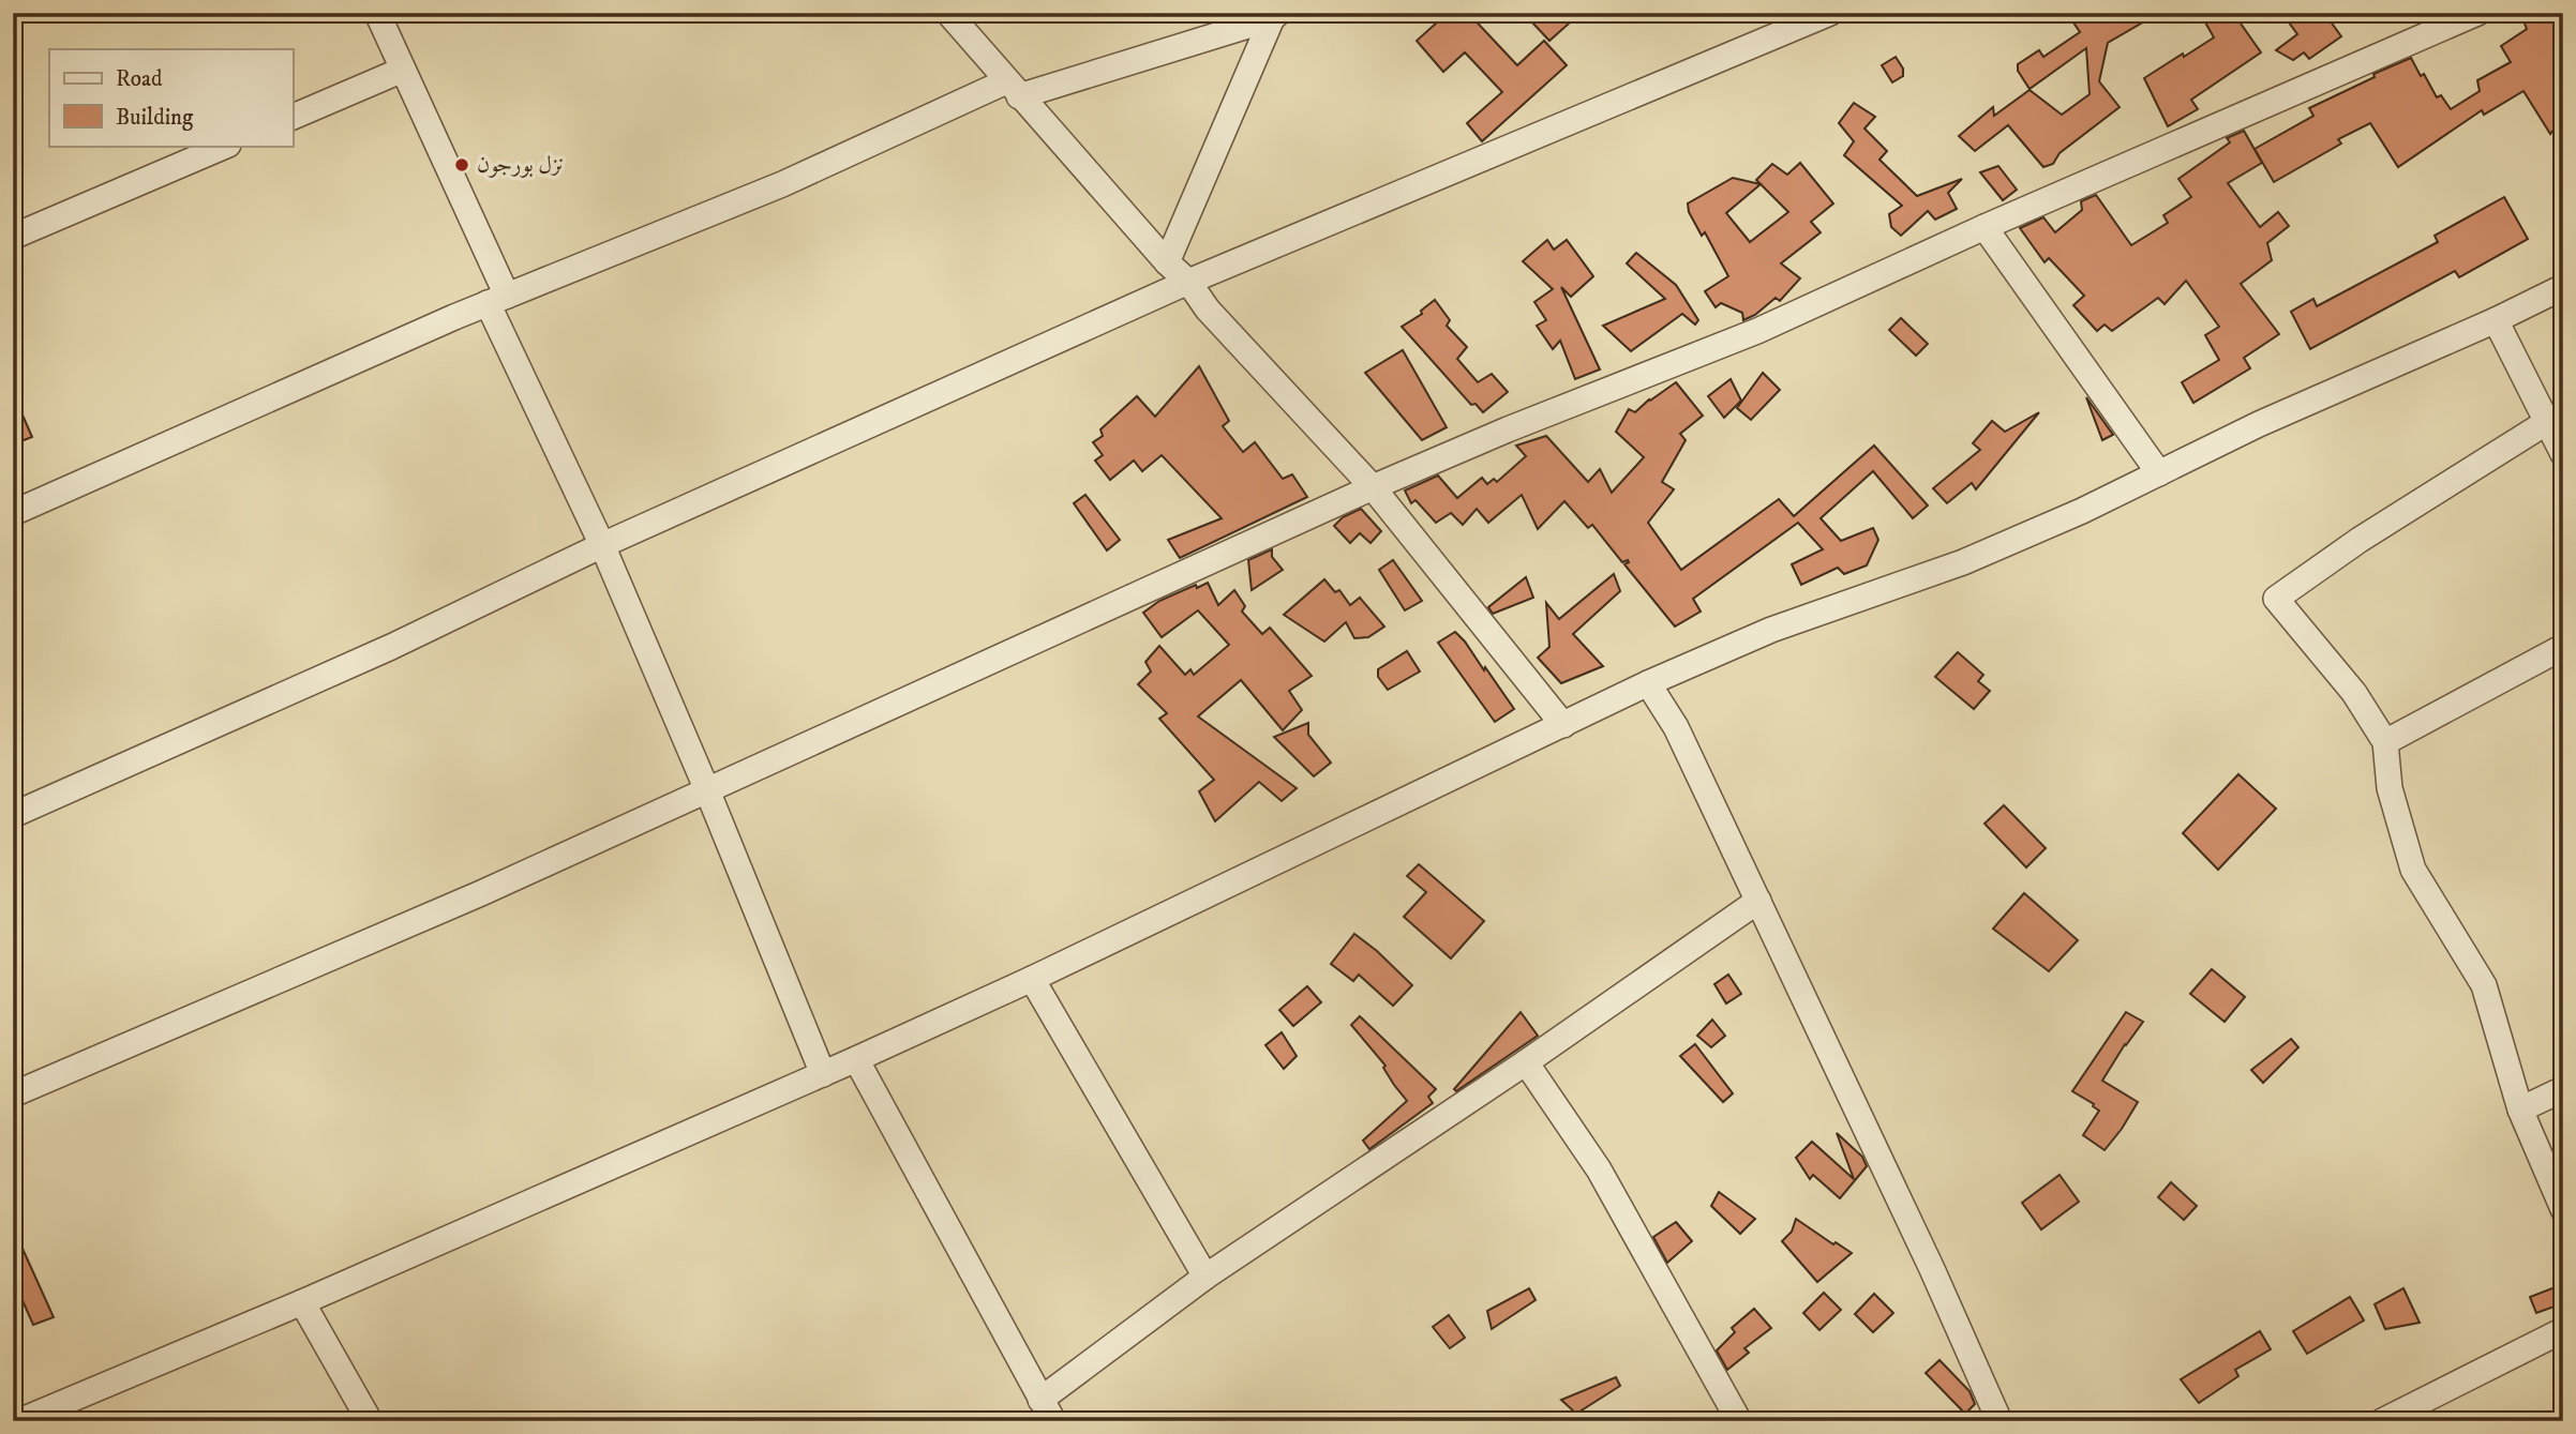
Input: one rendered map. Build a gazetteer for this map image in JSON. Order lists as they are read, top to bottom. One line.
{"places":["نزل بورجون"],"legend":["Road","Building"]}
